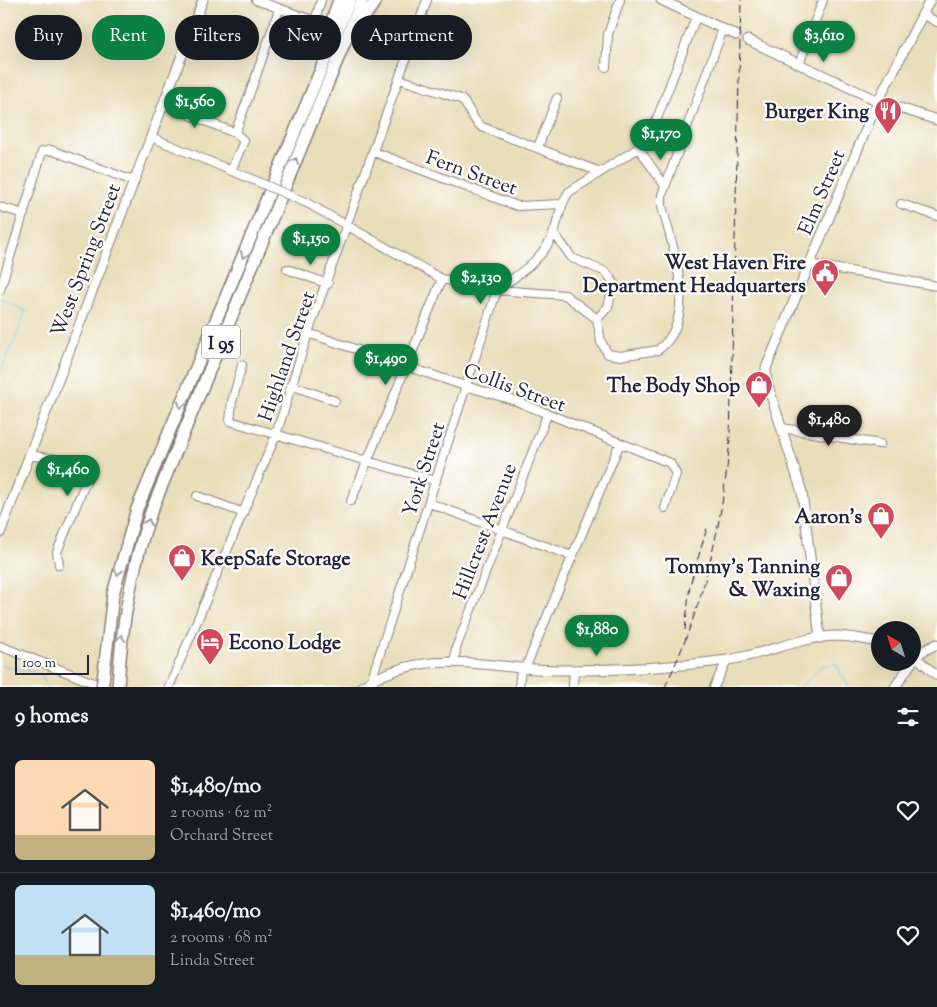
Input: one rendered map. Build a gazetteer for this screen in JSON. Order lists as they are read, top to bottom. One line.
{"streets":{"highway":["I 95"],"main road":["Elm Street","West Spring Street"],"street":["Fern Street","Highland Street","Collis Street","York Street","Hillcrest Avenue"]},"crossings":[["Fern Street","Highland Street"],["Highland Street","Collis Street"],["Collis Street","York Street"],["Collis Street","Hillcrest Avenue"]],"places":{"restaurant":["Burger King"],"public building":["West Haven Fire Department Headquarters"],"shop":["The Body Shop","Aaron’s","KeepSafe Storage","Tommy’s Tanning & Waxing"],"hotel":["Econo Lodge"]},"scale_bar":"100 m","north":"top left","page":{"chip":["Buy","Rent","Filters","New","Apartment"],"price":["$3,610","$1,560","$1,170","$1,150","$2,130","$1,490","$1,480","$1,460","$1,880"],"scale":"100 m","heading":"9 homes","list":[{"name":"$1,480/mo","note":"2 rooms · 62 m² · Orchard Street"},{"name":"$1,460/mo","note":"2 rooms · 68 m² · Linda Street"}]}}
